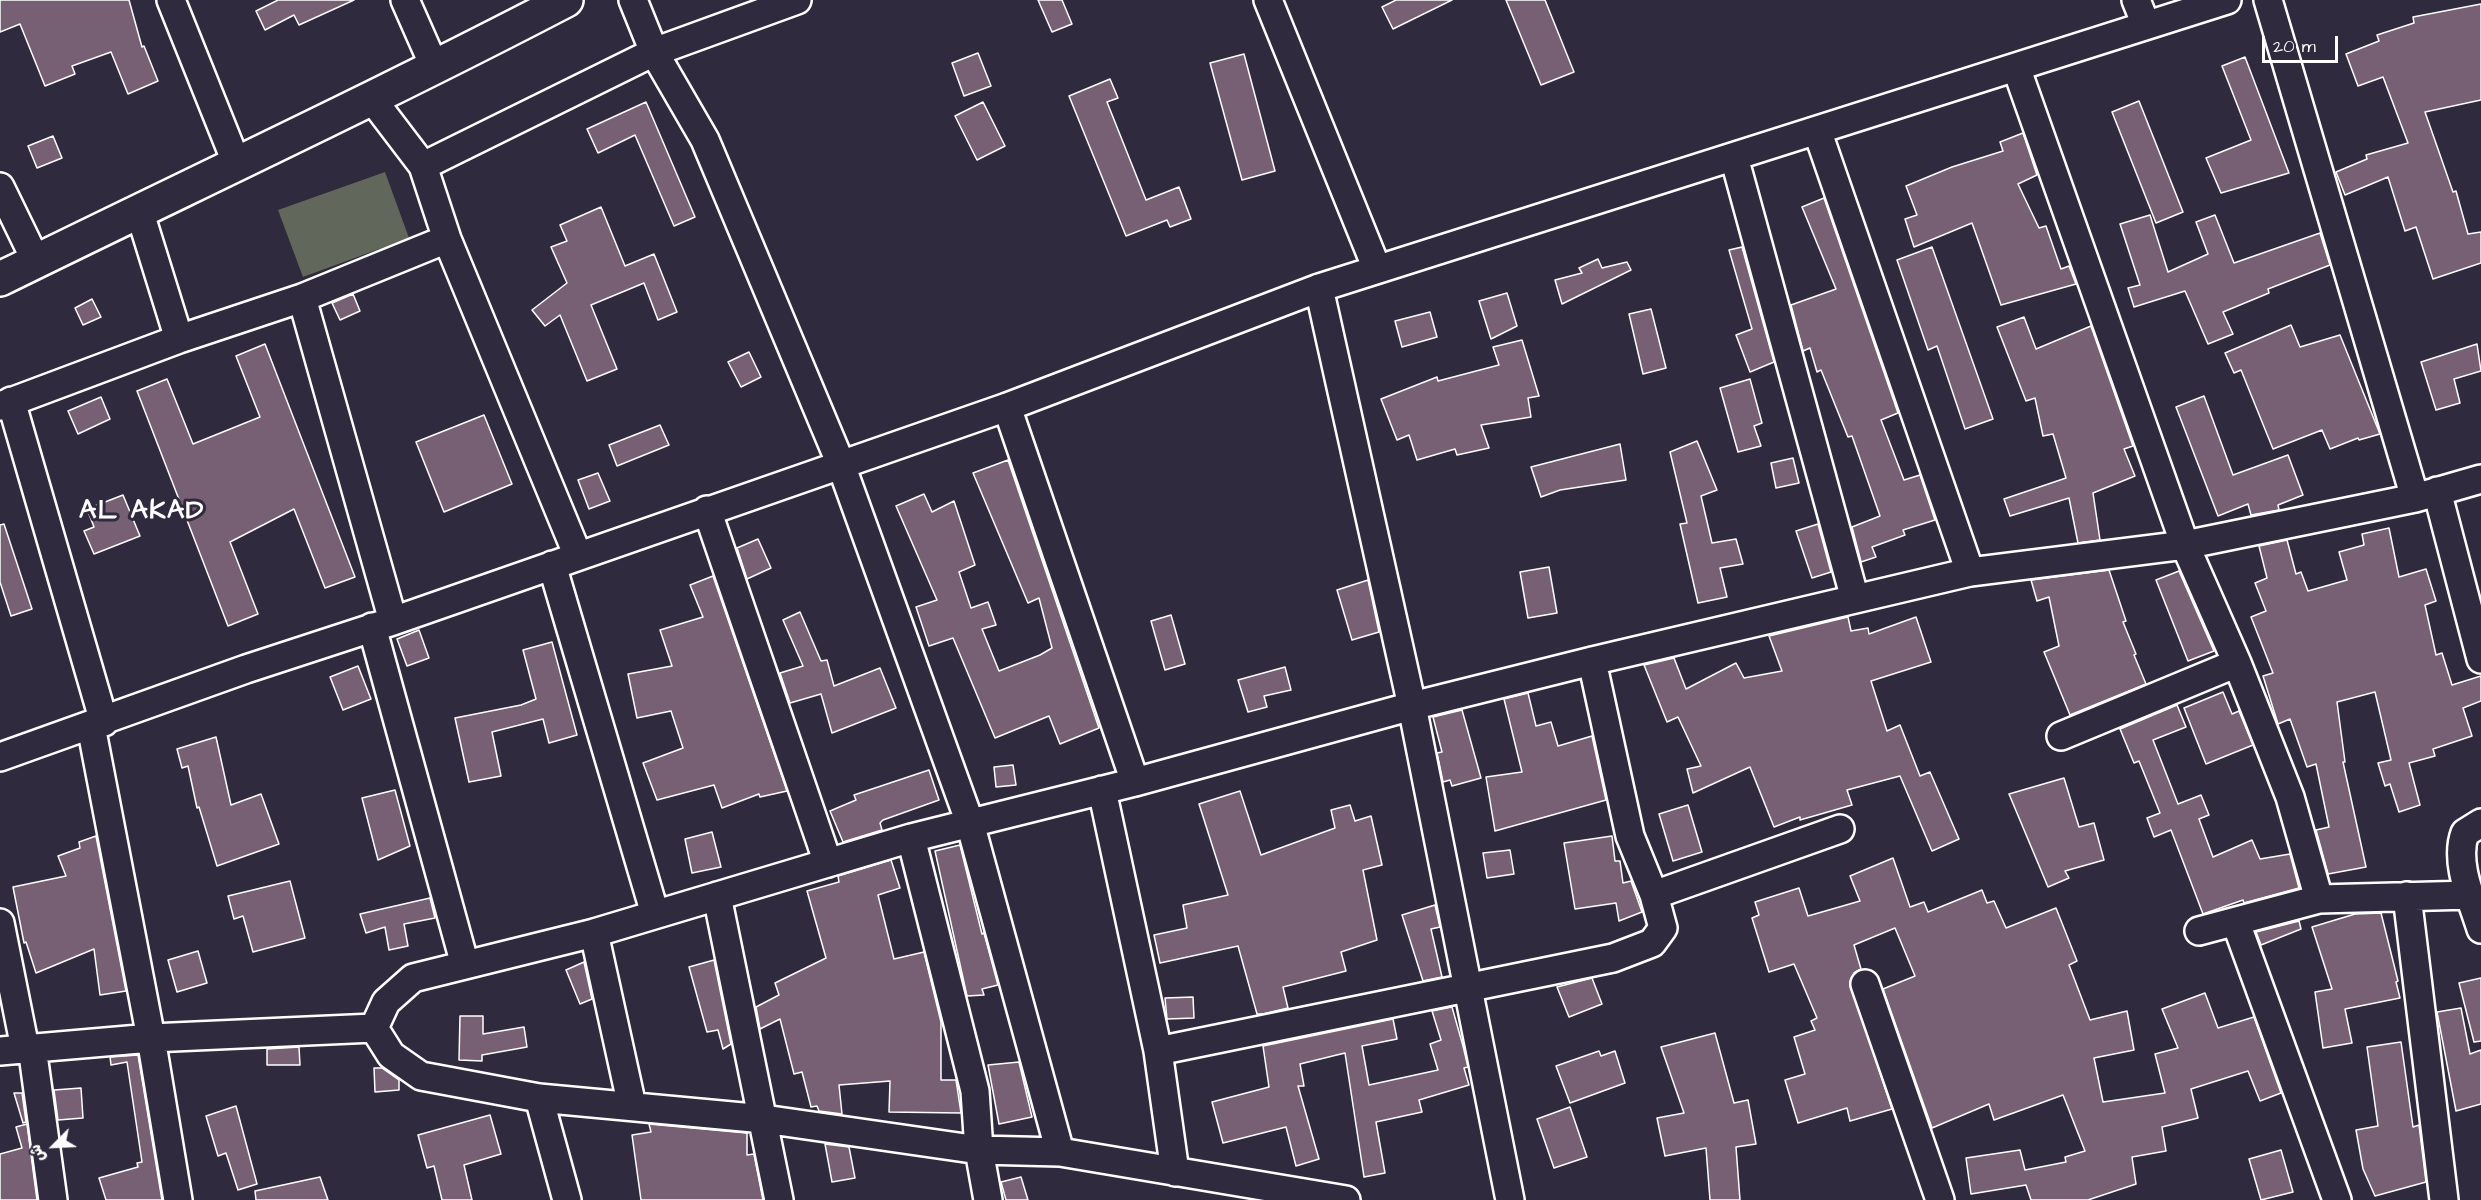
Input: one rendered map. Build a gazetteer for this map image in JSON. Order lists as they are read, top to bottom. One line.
{"districts":["AL AKAD"],"scale_bar":"20 m","north":"bottom left"}
